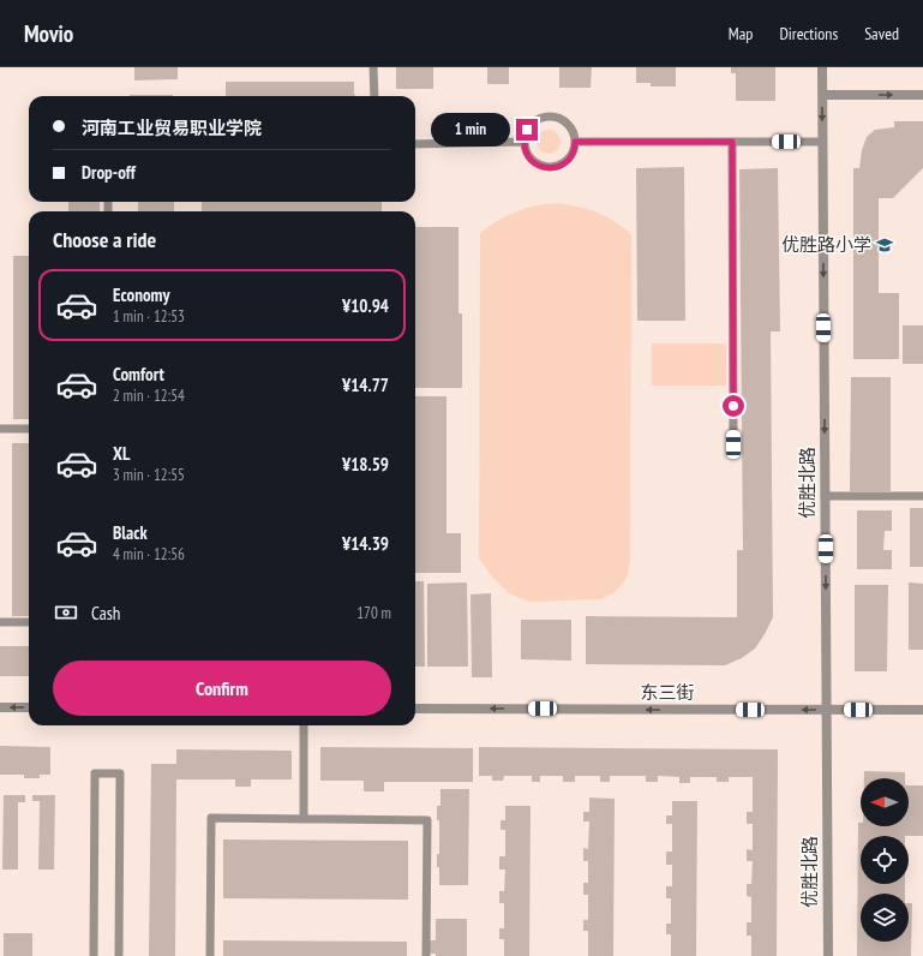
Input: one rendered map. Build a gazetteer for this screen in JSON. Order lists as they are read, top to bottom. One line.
{"streets":{"street":["优胜北路","东三街"]},"crossings":[["优胜北路","东三街"]],"one_way":["优胜北路","东三街"],"places":{"school or university":["优胜路小学"]},"north":"left","page":{"header":"Movio","nav":["Map","Directions","Saved"],"banner":["河南工业贸易职业学院","Drop-off"],"bubble":"1 min","heading":"Choose a ride","list":[{"name":"Economy","note":"1 min · 12:53","value":"¥10.94"},{"name":"Comfort","note":"2 min · 12:54","value":"¥14.77"},{"name":"XL","note":"3 min · 12:55","value":"¥18.59"},{"name":"Black","note":"4 min · 12:56","value":"¥14.39"}],"pay":["Cash","170 m"],"buttons":"Confirm"}}
